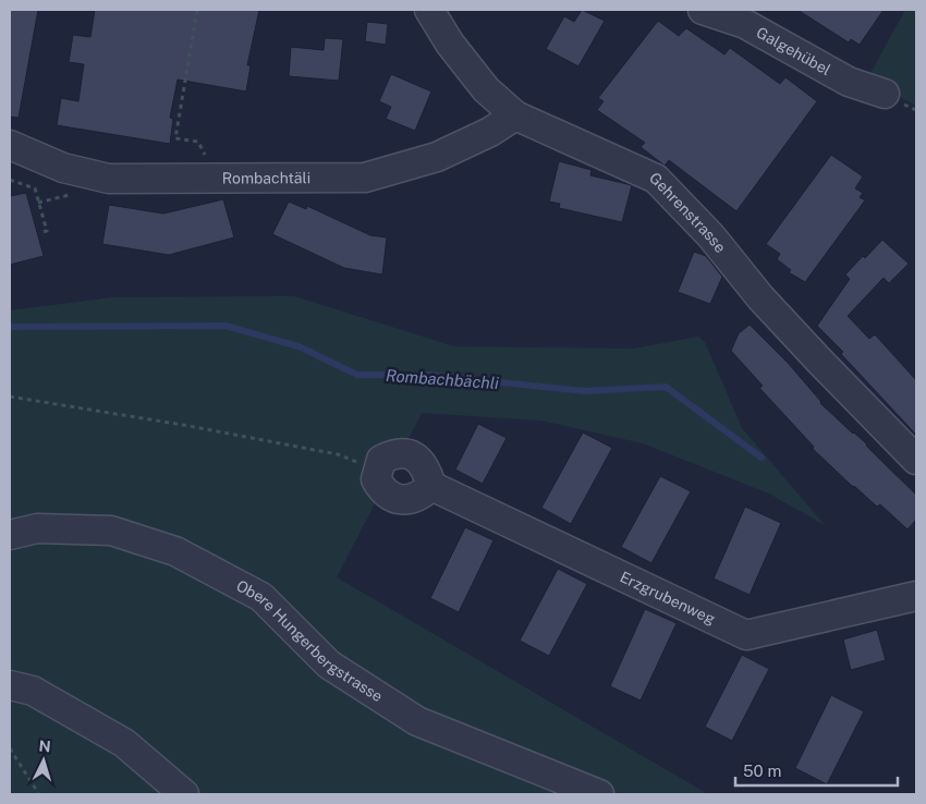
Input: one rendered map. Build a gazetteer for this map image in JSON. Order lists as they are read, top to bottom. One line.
{"streets":{"street":["Galgehübel","Rombachtäli","Gehrenstrasse","Erzgrubenweg","Obere Hungerbergstrasse"]},"crossings":[["Rombachtäli","Gehrenstrasse"]],"water":["Rombachbächli"],"scale_bar":"50 m","north":"top"}
